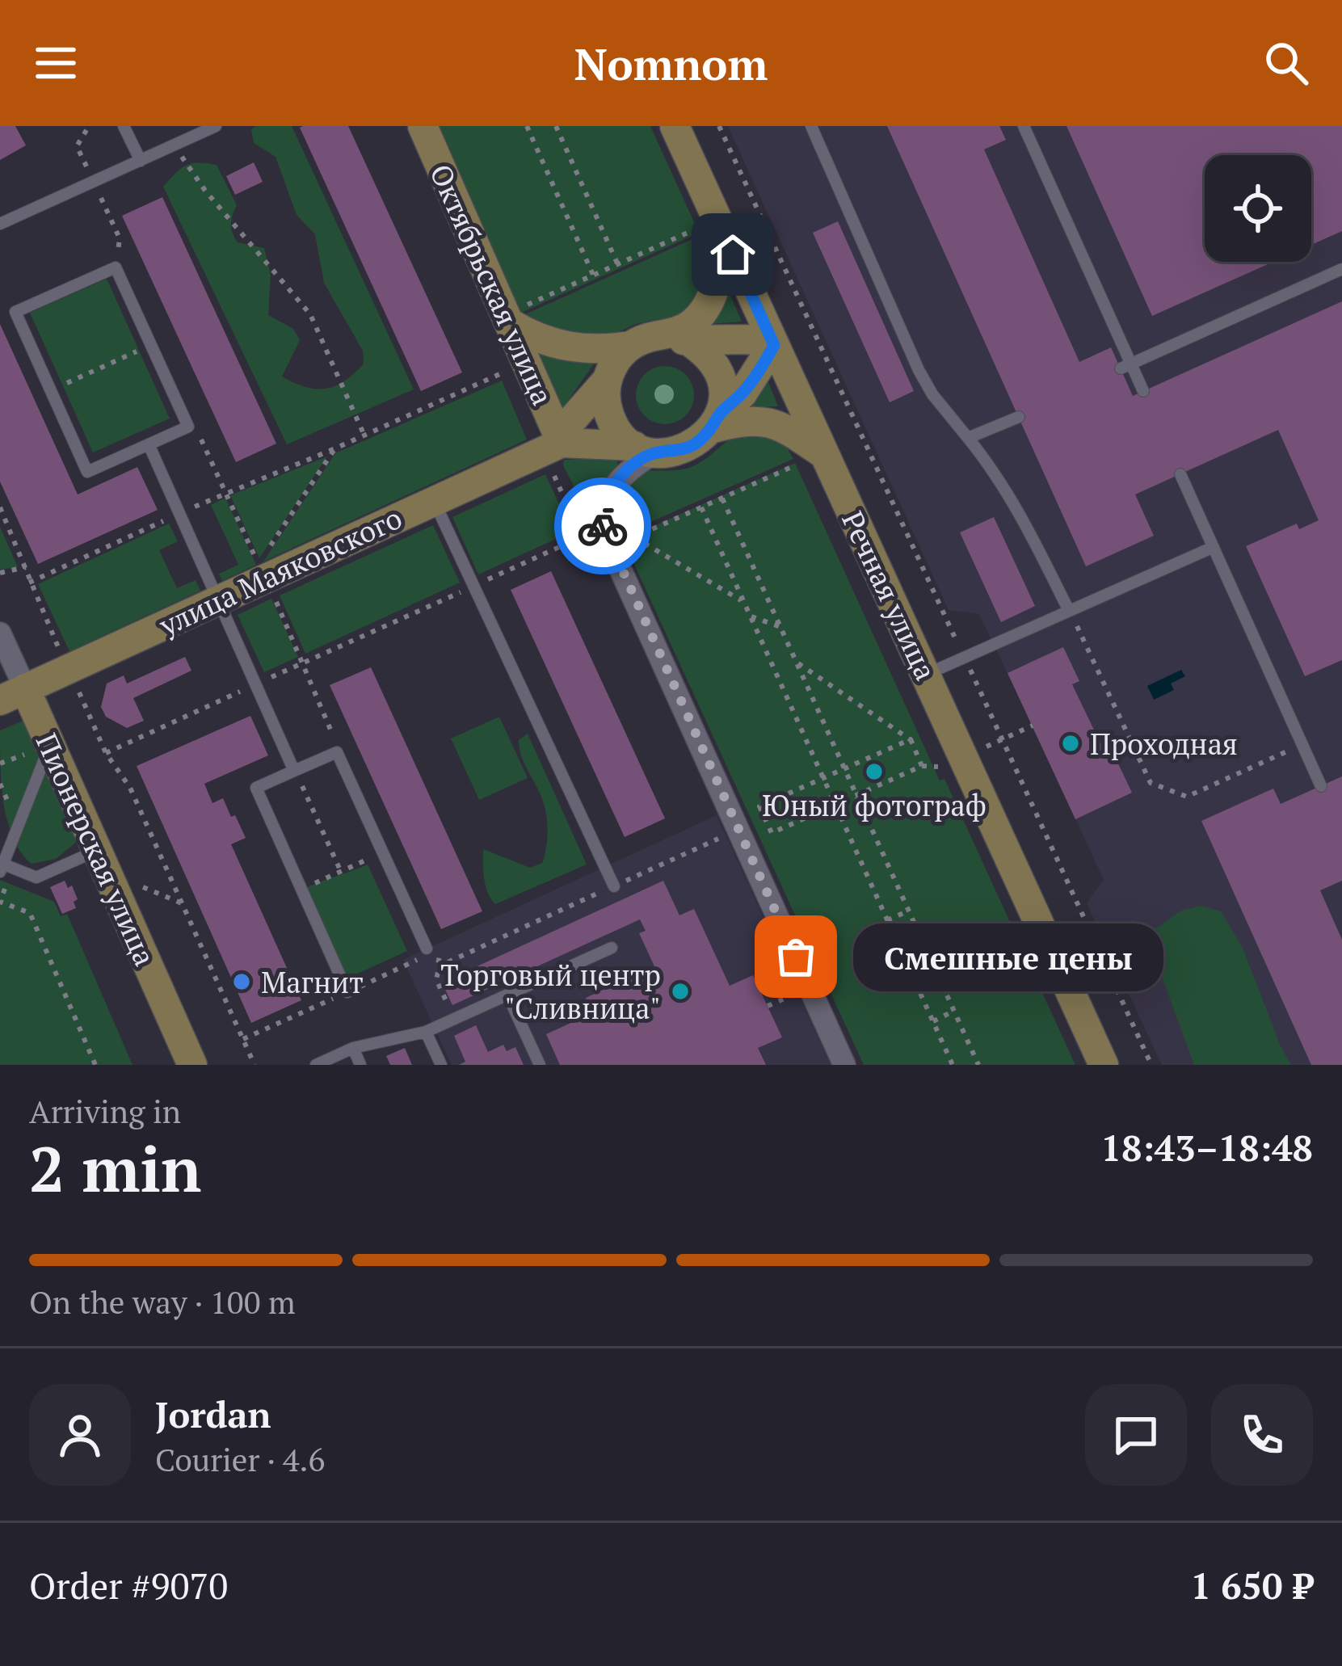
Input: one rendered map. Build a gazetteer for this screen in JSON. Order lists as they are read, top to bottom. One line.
{"streets":{"street":["Октябрьская улица","улица Маяковского","Речная улица","Пионерская улица"]},"crossings":[["Октябрьская улица","улица Маяковского"],["улица Маяковского","Речная улица"],["улица Маяковского","Пионерская улица"]],"places":["Проходная","Юный фотограф","Смешные цены","Магнит","Торговый центр \"Сливница\""],"page":{"header":"Nomnom","bubble":"Смешные цены","heading":["2 min","Arriving in","18:43–18:48"],"panel":["Jordan","Courier · 4.6","Order #9070","1 650 ₽"],"bar":"On the way · 100 m"}}
